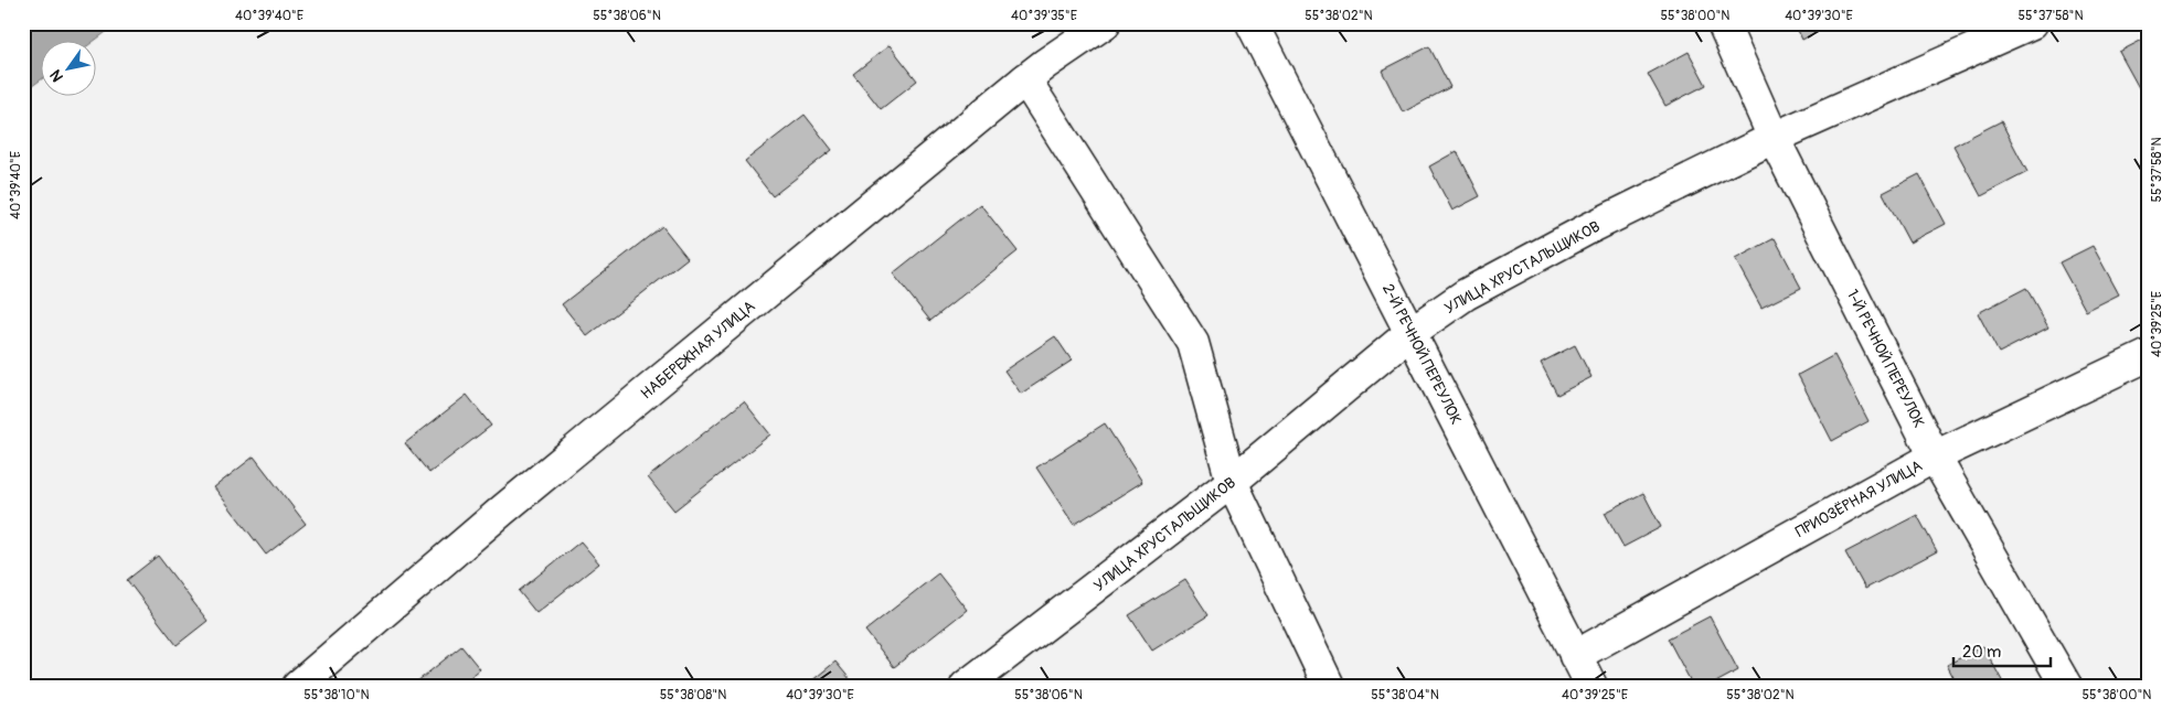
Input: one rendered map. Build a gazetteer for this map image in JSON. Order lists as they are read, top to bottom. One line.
{"streets":{"street":["УЛИЦА ХРУСТАЛЬЩИКОВ","НАБЕРЕЖНАЯ УЛИЦА","2-Й РЕЧНОЙ ПЕРЕУЛОК","1-Й РЕЧНОЙ ПЕРЕУЛОК","ПРИОЗЁРНАЯ УЛИЦА"]},"crossings":[["УЛИЦА ХРУСТАЛЬЩИКОВ","2-Й РЕЧНОЙ ПЕРЕУЛОК"],["УЛИЦА ХРУСТАЛЬЩИКОВ","1-Й РЕЧНОЙ ПЕРЕУЛОК"],["2-Й РЕЧНОЙ ПЕРЕУЛОК","ПРИОЗЁРНАЯ УЛИЦА"],["1-Й РЕЧНОЙ ПЕРЕУЛОК","ПРИОЗЁРНАЯ УЛИЦА"]],"scale_bar":"20 m","north":"bottom left","coordinates":["40°39'40\"E","55°38'06\"N","40°39'35\"E","55°38'02\"N","55°38'00\"N","40°39'30\"E","55°37'58\"N","40°39'25\"E","55°38'10\"N","55°38'08\"N","55°38'04\"N"]}
